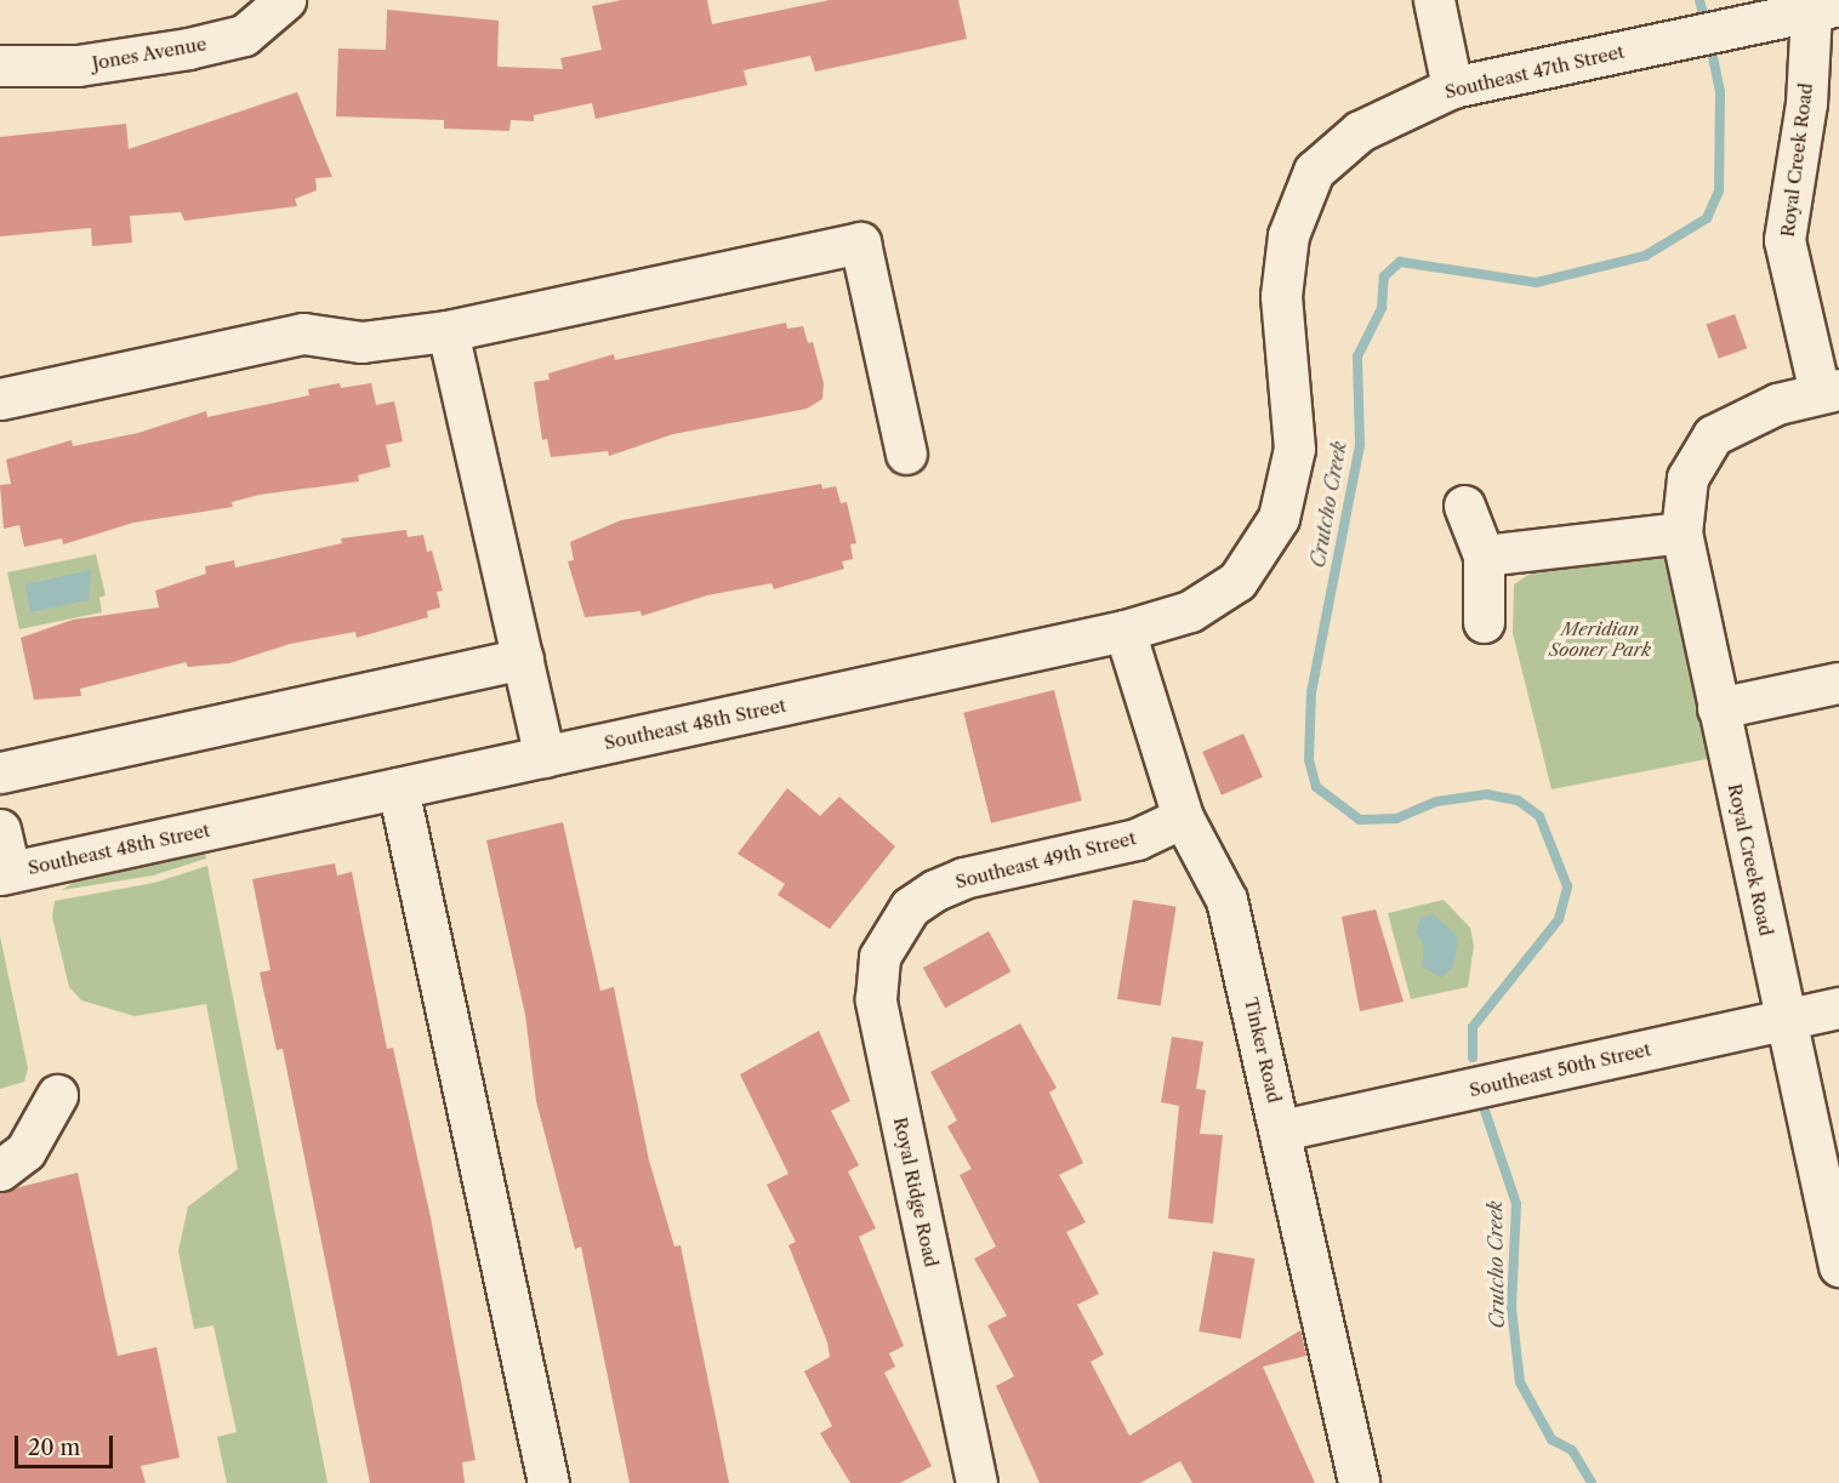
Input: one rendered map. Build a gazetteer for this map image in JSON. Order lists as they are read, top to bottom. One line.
{"streets":{"street":["Jones Avenue","Southeast 47th Street","Royal Creek Road","Southeast 48th Street","Southeast 49th Street","Tinker Road","Southeast 50th Street","Royal Ridge Road"]},"crossings":[["Southeast 47th Street","Royal Creek Road"],["Southeast 47th Street","Southeast 48th Street"],["Royal Creek Road","Southeast 50th Street"],["Southeast 48th Street","Tinker Road"],["Southeast 49th Street","Tinker Road"],["Southeast 49th Street","Royal Ridge Road"],["Tinker Road","Southeast 50th Street"]],"water":["Crutcho Creek"],"parks":["Meridian Sooner Park"],"scale_bar":"20 m"}
